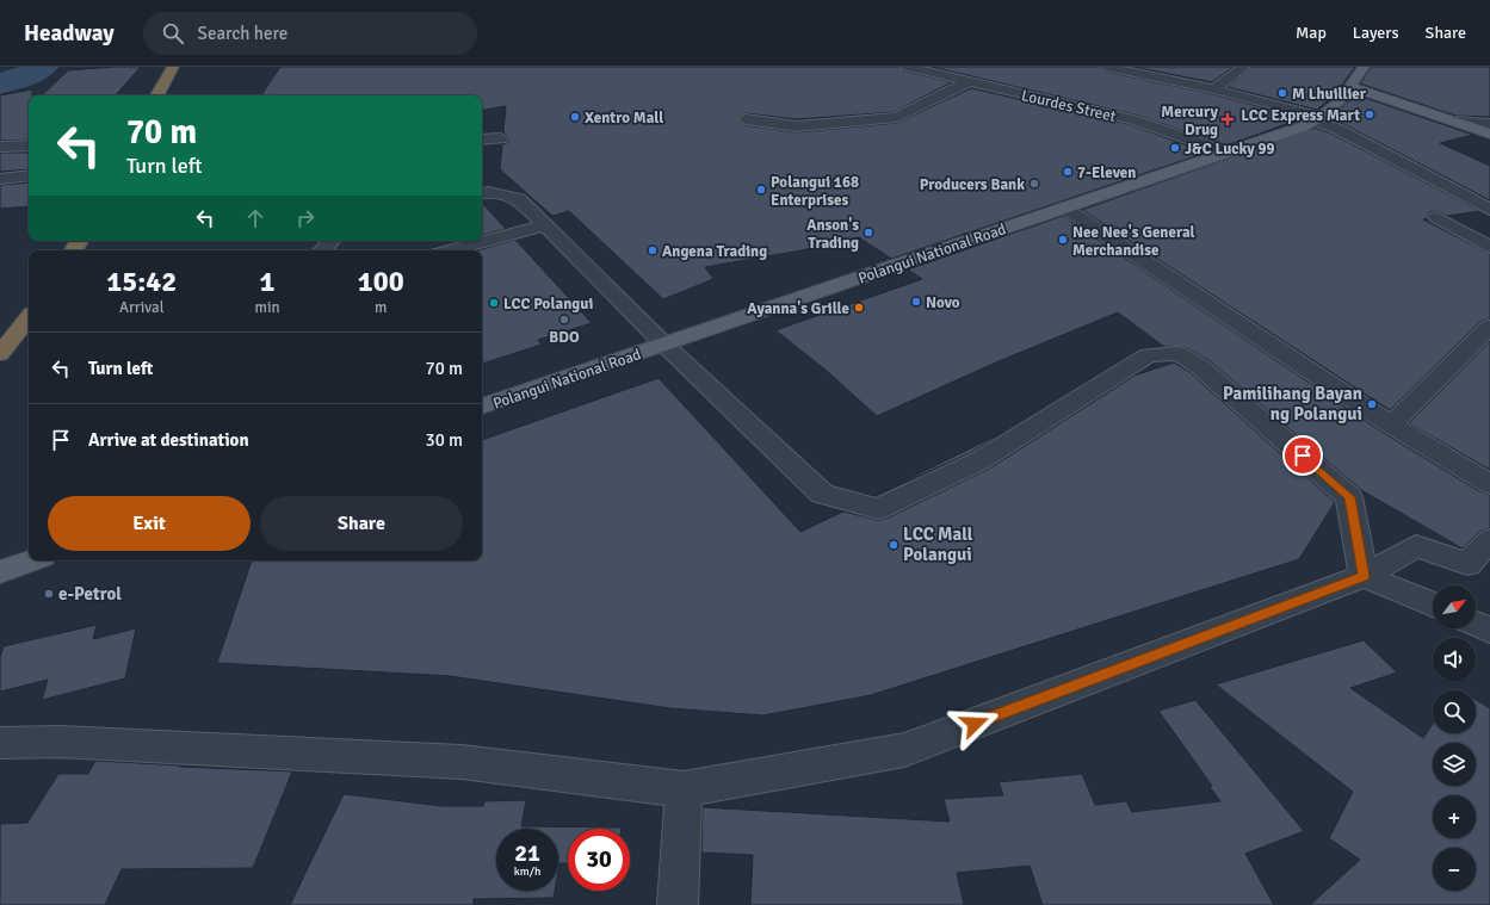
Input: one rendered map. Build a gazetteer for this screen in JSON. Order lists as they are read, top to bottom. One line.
{"streets":{"main road":["Polangui National Road"],"street":["Lourdes Street"]},"crossings":[["Lourdes Street","Polangui National Road"]],"places":{"other":["M Lhuillier","LCC Express Mart","Xentro Mall","J&C Lucky 99","7-Eleven","Producers Bank","Polangui 168 Enterprises","Anson's Trading","Nee Nee's General Merchandise","Angena Trading","Novo","LCC Polangui","Ayanna's Grille","BDO","Pamilihang Bayan ng Polangui","LCC Mall Polangui","e-Petrol"],"health":["Mercury Drug"]},"north":"top right","page":{"header":"Headway","search":"Search here","nav":["Map","Layers","Share"],"turn":["70 m","Turn left"],"eta":["15:42","Arrival","1","min","100","m"],"list":[{"name":"Turn left","value":"70 m"},{"name":"Arrive at destination","value":"30 m"}],"buttons":["Exit","Share"],"map_buttons":["+","−"],"speed":"21 km/h","limit":"30"}}
